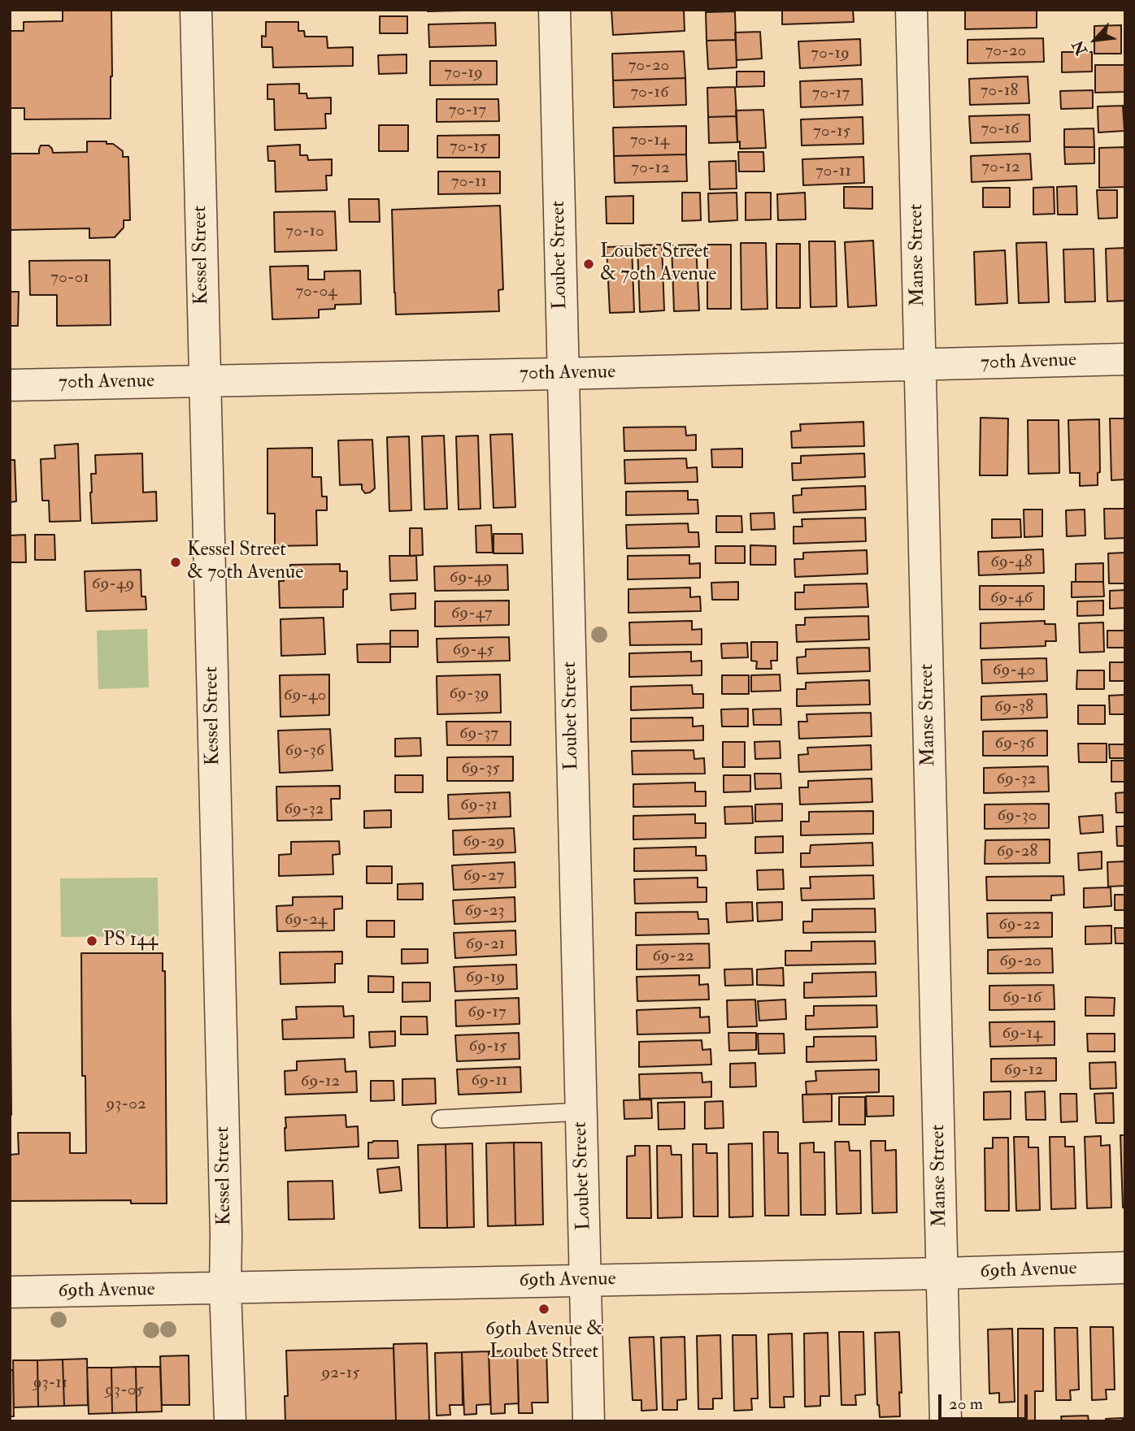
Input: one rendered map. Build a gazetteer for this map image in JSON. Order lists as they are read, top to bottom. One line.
{"streets":{"street":["Kessel Street","Loubet Street","Manse Street","70th Avenue","69th Avenue"]},"crossings":[["Kessel Street","70th Avenue"],["Kessel Street","69th Avenue"],["Loubet Street","70th Avenue"],["Loubet Street","69th Avenue"],["Manse Street","70th Avenue"],["Manse Street","69th Avenue"]],"places":["Loubet Street & 70th Avenue","Kessel Street & 70th Avenue","PS 144","69th Avenue & Loubet Street"],"house_numbers":["70-20","70-19","70-20","70-19","70-18","70-16","70-17","70-17","70-16","70-15","70-14","70-15","70-12","70-12","70-11","70-11","70-10","70-01","70-04","69-48","69-49","69-49","69-46","69-47","69-45","69-40","69-39","69-40","69-38","69-37","69-36","69-36","69-35","69-32","69-31","69-32","69-30","69-29","69-28","69-27","69-23","69-24","69-22","69-21","69-22","69-20","69-19","69-16","69-17","69-14","69-15","69-12","69-11","69-12","93-02","92-15","93-11","93-05"],"scale_bar":"20 m","north":"bottom left"}
